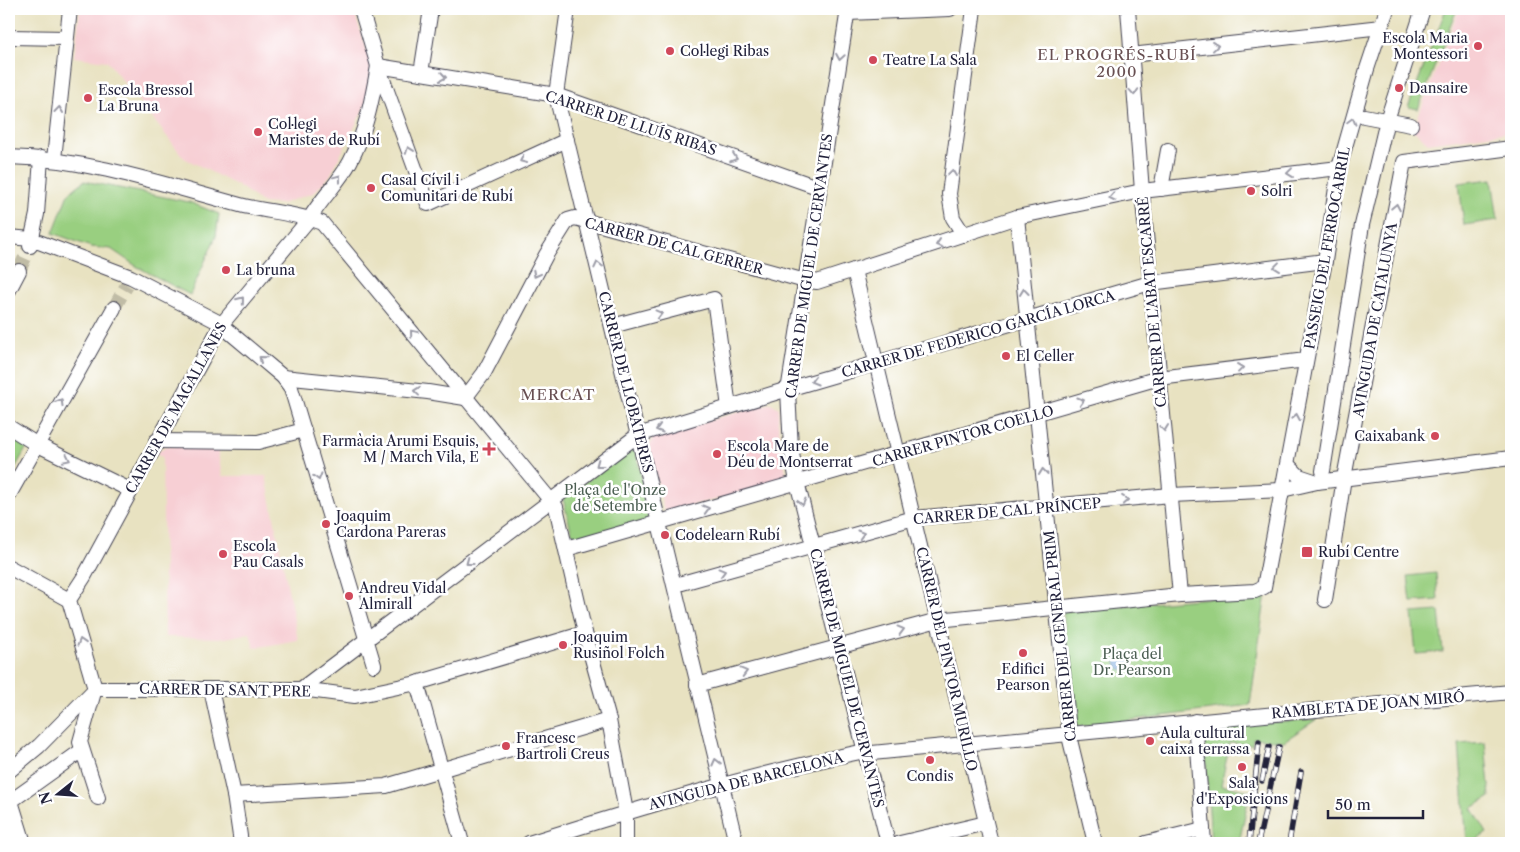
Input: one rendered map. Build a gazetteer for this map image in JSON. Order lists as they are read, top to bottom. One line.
{"streets":{"street":["CARRER DE LLUÍS RIBAS","CARRER DE CAL GERRER","PASSEIG DEL FERROCARRIL","CARRER DE MIGUEL DE CERVANTES","CARRER DE L'ABAT ESCARRÉ","AVINGUDA DE CATALUNYA","CARRER DE FEDERICO GARCÍA LORCA","CARRER DE LLOBATERES","CARRER DE MAGALLANES","CARRER PINTOR COELLO","CARRER DE CAL PRÍNCEP","CARRER DEL GENERAL PRIM","CARRER DEL PINTOR MURILLO","CARRER DE SANT PERE","RAMBLETA DE JOAN MIRÓ","AVINGUDA DE BARCELONA"]},"crossings":[["CARRER DE LLUÍS RIBAS","CARRER DE MIGUEL DE CERVANTES"],["CARRER DE LLUÍS RIBAS","CARRER DE LLOBATERES"],["CARRER DE LLUÍS RIBAS","CARRER DE MAGALLANES"],["CARRER DE CAL GERRER","CARRER DE MIGUEL DE CERVANTES"],["CARRER DE CAL GERRER","CARRER DE LLOBATERES"],["PASSEIG DEL FERROCARRIL","CARRER DE L'ABAT ESCARRÉ"],["PASSEIG DEL FERROCARRIL","CARRER DE FEDERICO GARCÍA LORCA"],["PASSEIG DEL FERROCARRIL","CARRER PINTOR COELLO"],["PASSEIG DEL FERROCARRIL","CARRER DE CAL PRÍNCEP"],["CARRER DE MIGUEL DE CERVANTES","CARRER DE FEDERICO GARCÍA LORCA"],["CARRER DE MIGUEL DE CERVANTES","CARRER PINTOR COELLO"],["CARRER DE MIGUEL DE CERVANTES","CARRER DE CAL PRÍNCEP"],["CARRER DE MIGUEL DE CERVANTES","AVINGUDA DE BARCELONA"],["CARRER DE L'ABAT ESCARRÉ","CARRER DE FEDERICO GARCÍA LORCA"],["CARRER DE L'ABAT ESCARRÉ","CARRER PINTOR COELLO"],["CARRER DE L'ABAT ESCARRÉ","CARRER DE CAL PRÍNCEP"],["AVINGUDA DE CATALUNYA","CARRER DE CAL PRÍNCEP"],["CARRER DE FEDERICO GARCÍA LORCA","CARRER DE LLOBATERES"],["CARRER DE FEDERICO GARCÍA LORCA","CARRER DEL GENERAL PRIM"],["CARRER DE FEDERICO GARCÍA LORCA","CARRER DEL PINTOR MURILLO"],["CARRER DE FEDERICO GARCÍA LORCA","CARRER DE SANT PERE"],["CARRER DE LLOBATERES","CARRER PINTOR COELLO"],["CARRER DE LLOBATERES","CARRER DE CAL PRÍNCEP"],["CARRER DE LLOBATERES","AVINGUDA DE BARCELONA"],["CARRER PINTOR COELLO","CARRER DEL GENERAL PRIM"],["CARRER PINTOR COELLO","CARRER DEL PINTOR MURILLO"],["CARRER DE CAL PRÍNCEP","CARRER DEL GENERAL PRIM"],["CARRER DE CAL PRÍNCEP","CARRER DEL PINTOR MURILLO"],["CARRER DEL GENERAL PRIM","AVINGUDA DE BARCELONA"],["CARRER DEL PINTOR MURILLO","AVINGUDA DE BARCELONA"],["RAMBLETA DE JOAN MIRÓ","AVINGUDA DE BARCELONA"]],"one_way":["CARRER DE LLUÍS RIBAS","CARRER DE CAL GERRER","CARRER DE L'ABAT ESCARRÉ","CARRER DE MAGALLANES","CARRER PINTOR COELLO"],"districts":["EL PROGRÉS-RUBÍ 2000","MERCAT"],"parks":["Plaça de l'Onze de Setembre","Plaça del Dr. Pearson"],"places":{"other":["Escola Maria Montessori","Col·legi Ribas","Teatre La Sala","Dansaire","Escola Bressol La Bruna","Col·legi Maristes de Rubí","Casal Cívil i Comunitari de Rubí","Solri","La bruna","El Celler","Caixabank","Escola Mare de Déu de Montserrat","Joaquim Cardona Pareras","Codelearn Rubí","Escola Pau Casals","Andreu Vidal Almirall","Joaquim Rusiñol Folch","Edifici Pearson","Aula cultural caixa terrassa","Francesc Bartroli Creus","Condis","Sala d'Exposicions"],"health":["Farmàcia Arumi Esquis, M / March Vila, E"],"transit":["Rubí Centre"]},"scale_bar":"50 m","north":"left"}
